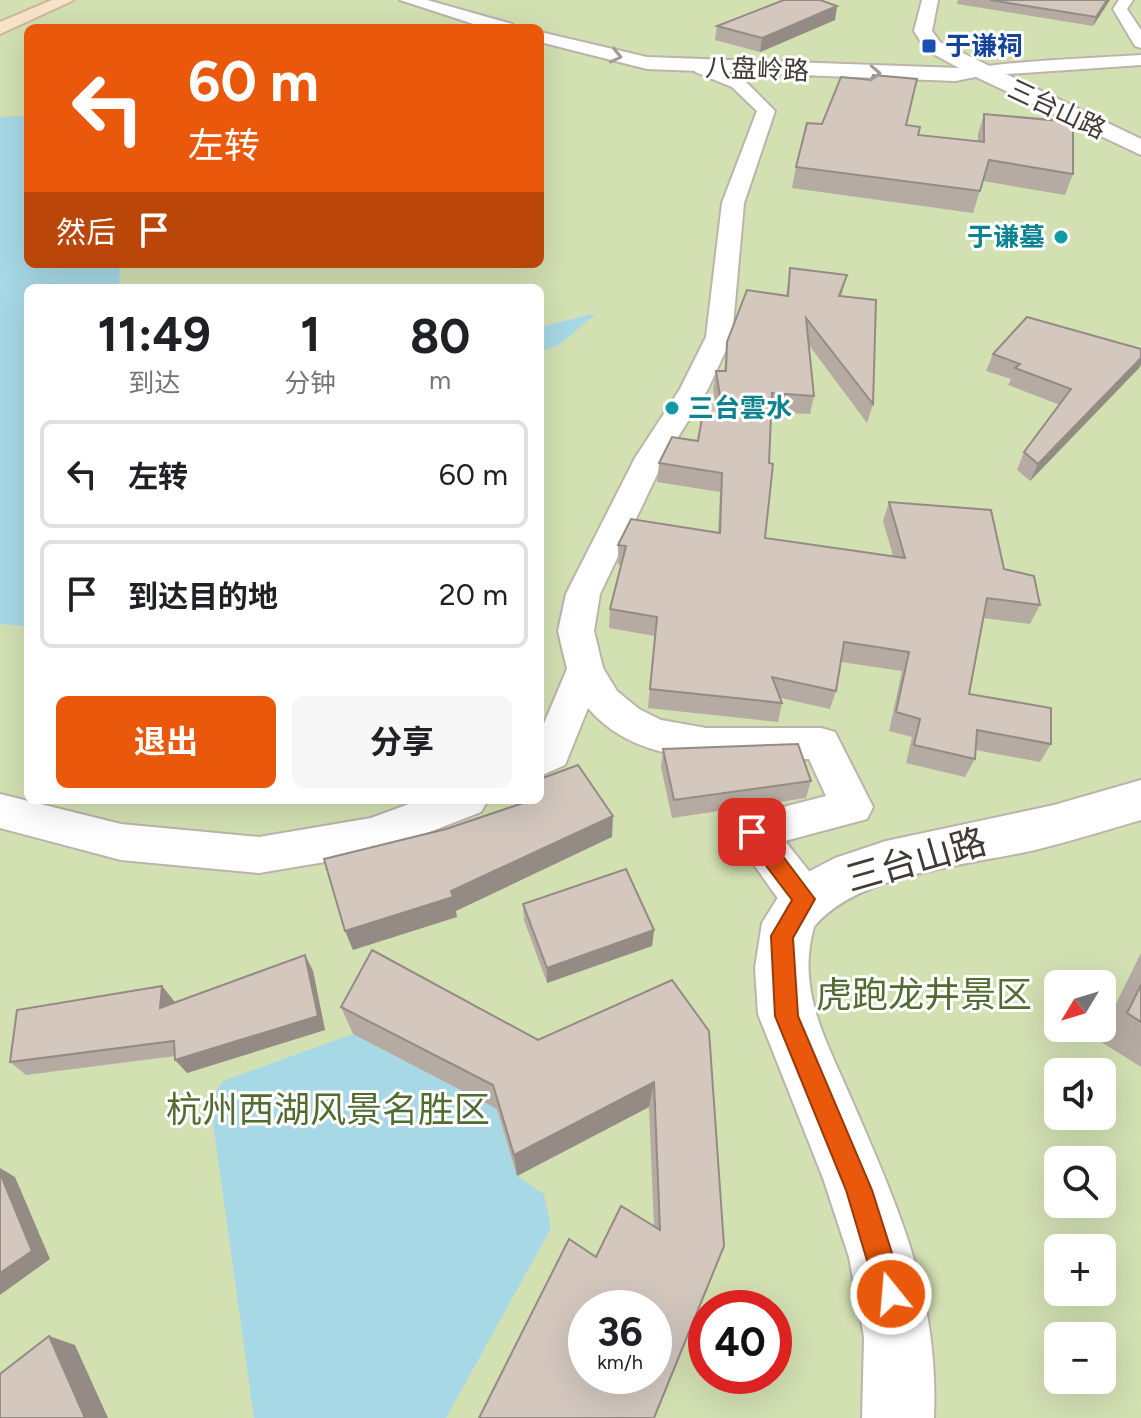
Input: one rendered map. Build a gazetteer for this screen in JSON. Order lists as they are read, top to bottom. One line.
{"streets":{"street":["八盘岭路","三台山路"]},"crossings":[["八盘岭路","三台山路"]],"one_way":["八盘岭路"],"parks":["虎跑龙井景区","杭州西湖风景名胜区"],"places":{"transit":["于谦祠"],"other":["于谦墓","三台雲水"]},"north":"bottom left","page":{"turn":["60 m","左转"],"then":"然后","eta":["11:49","到达","1","分钟","80","m"],"list":[{"name":"左转","value":"60 m"},{"name":"到达目的地","value":"20 m"}],"buttons":["退出","分享"],"map_buttons":["+","−"],"speed":"36 km/h","limit":"40"}}
